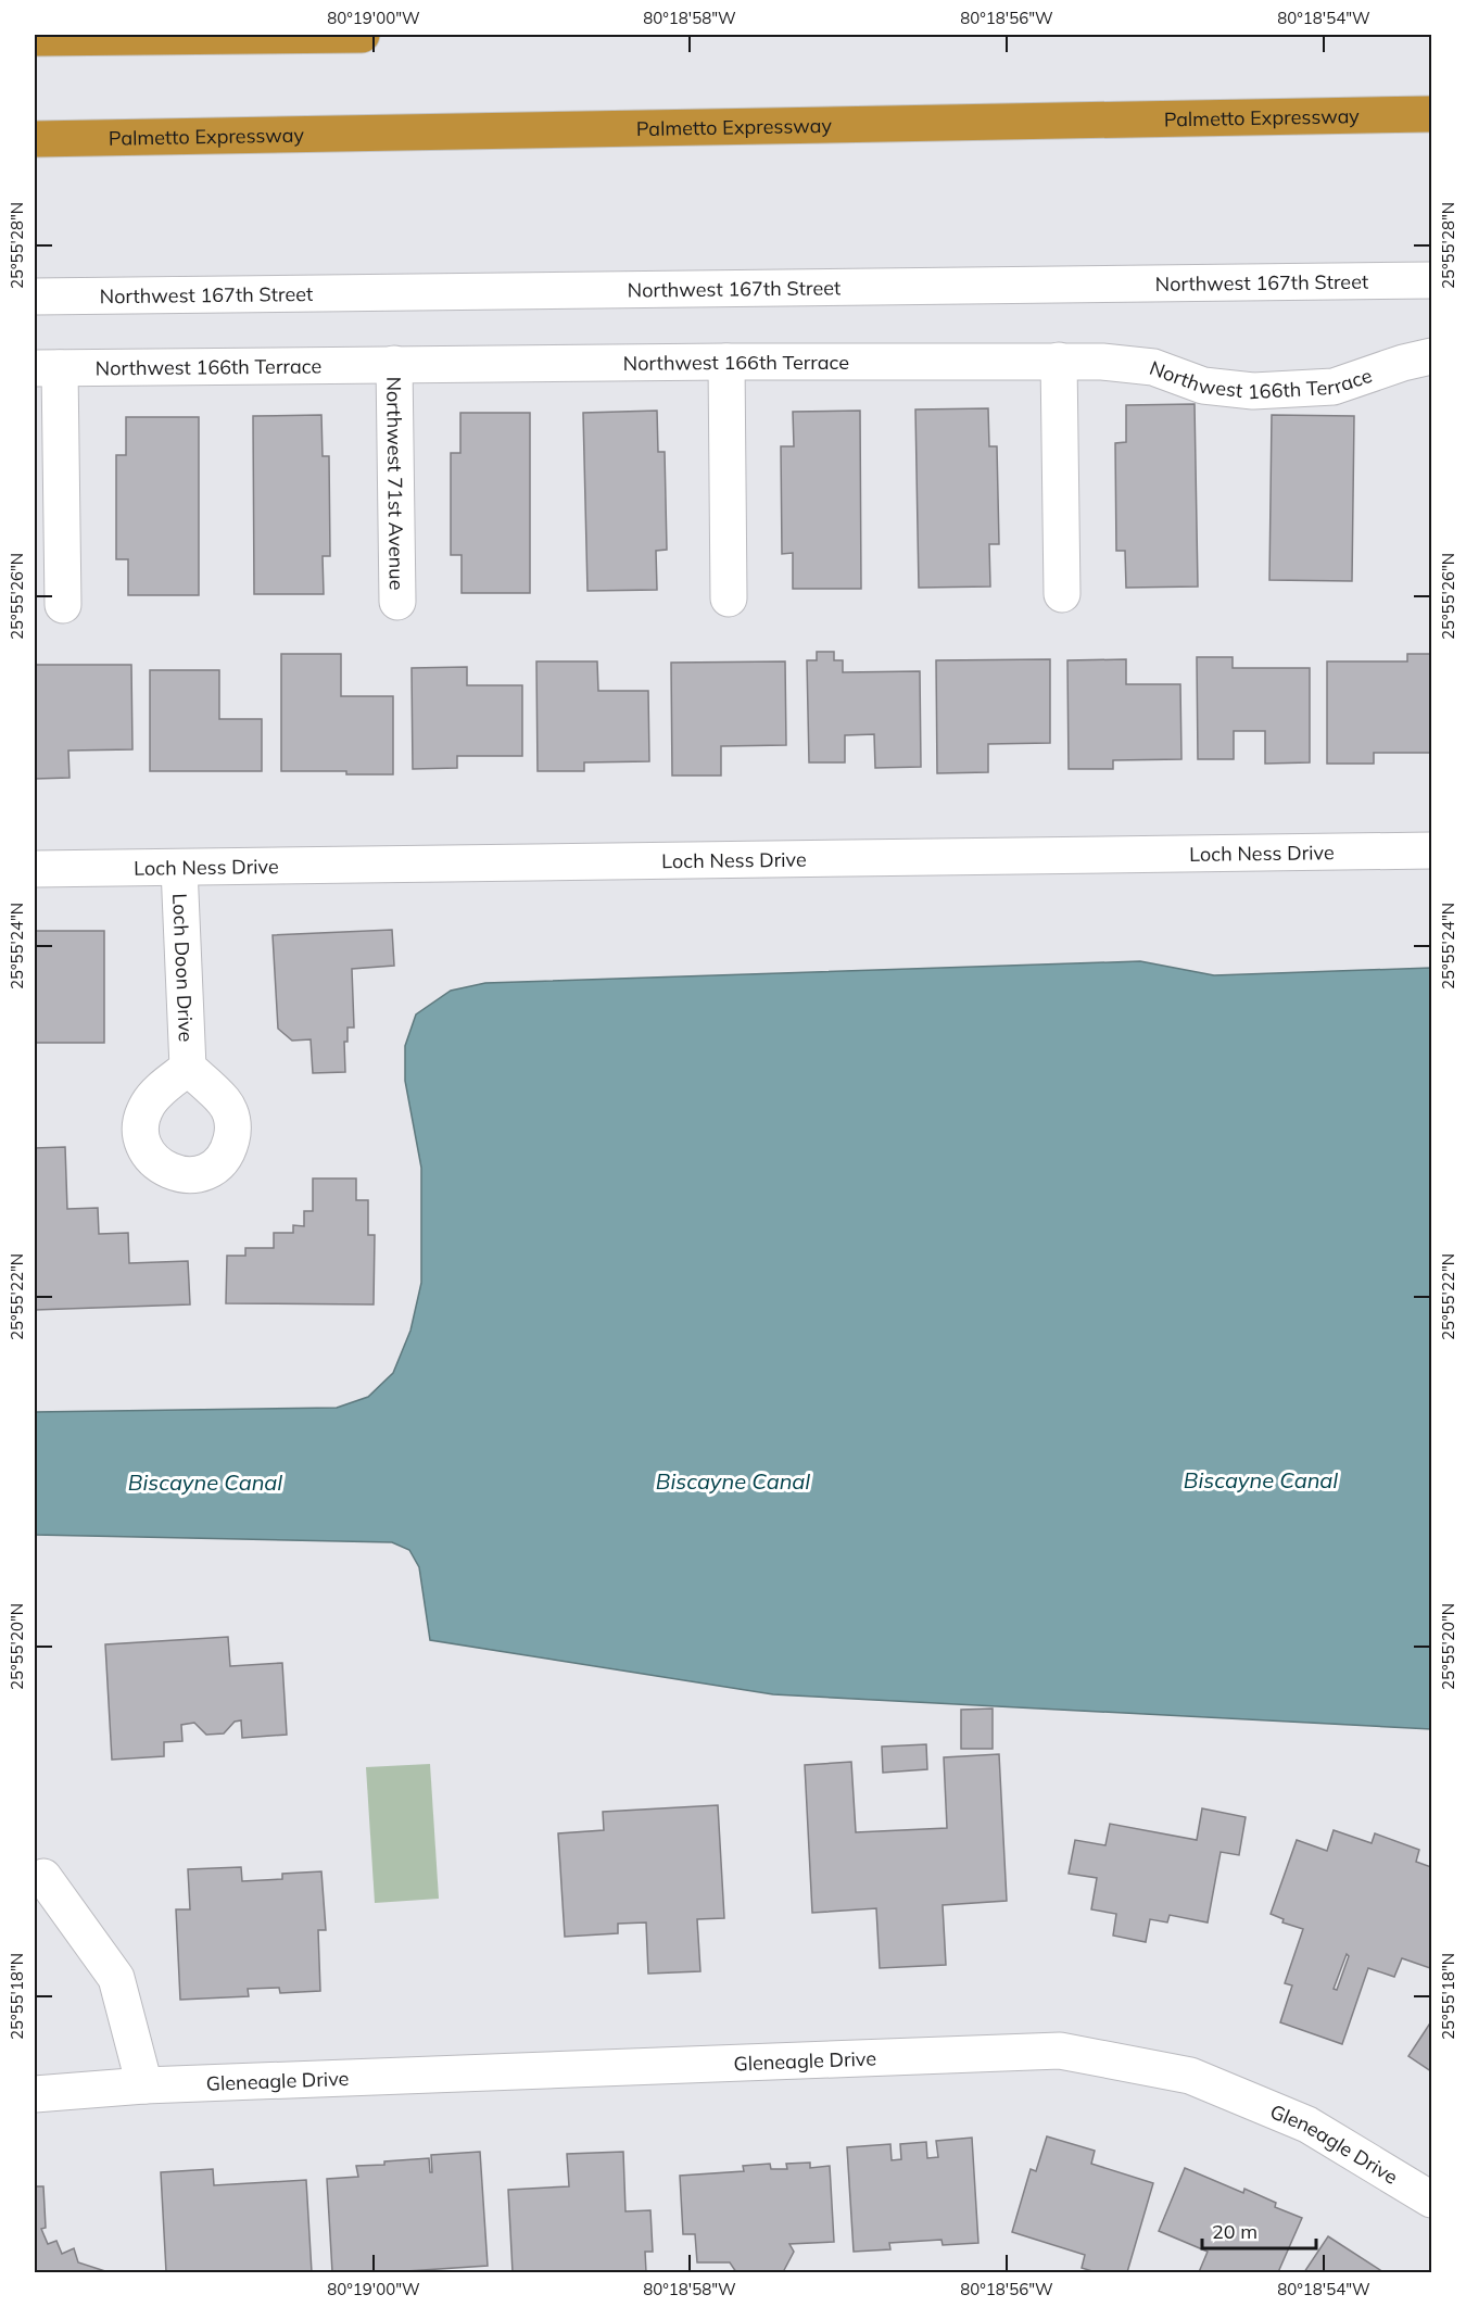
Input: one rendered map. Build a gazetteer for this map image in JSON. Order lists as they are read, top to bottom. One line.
{"streets":{"highway":["Palmetto Expressway"],"street":["Northwest 167th Street","Northwest 166th Terrace","Northwest 71st Avenue","Loch Ness Drive","Loch Doon Drive","Gleneagle Drive"]},"crossings":[["Northwest 166th Terrace","Northwest 71st Avenue"],["Loch Ness Drive","Loch Doon Drive"]],"water":["Biscayne Canal"],"scale_bar":"20 m","coordinates":["80°19'00\"W","80°18'58\"W","80°18'56\"W","80°18'54\"W","25°55'28\"N","25°55'26\"N","25°55'24\"N","25°55'22\"N","25°55'20\"N","25°55'18\"N"]}
